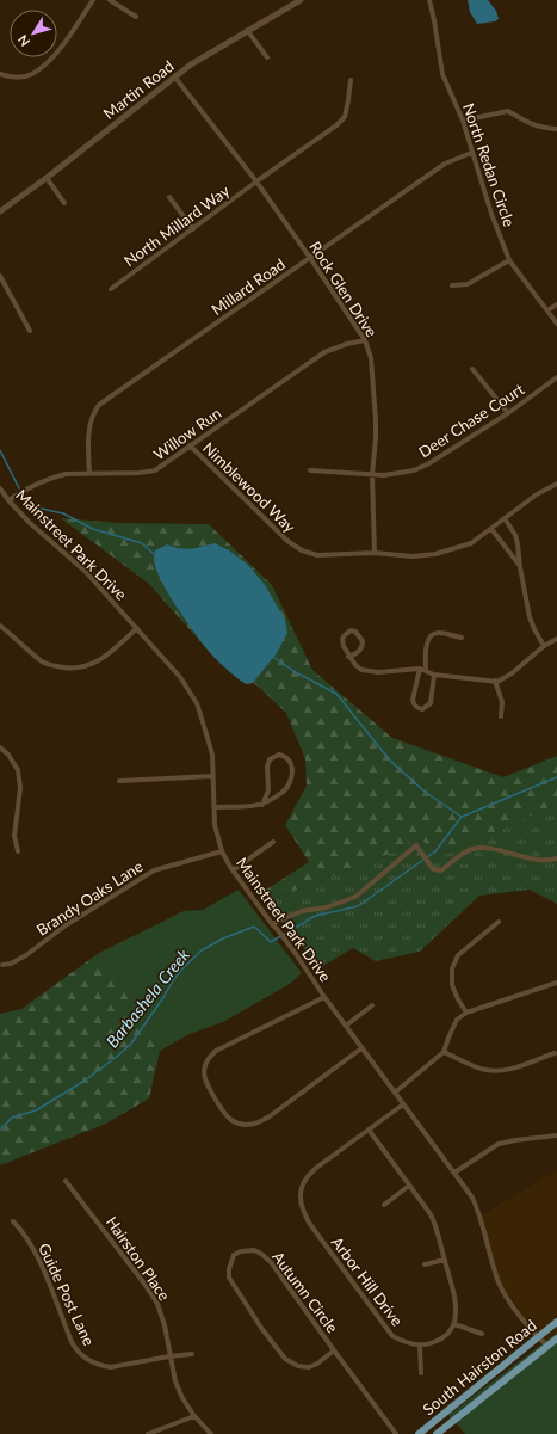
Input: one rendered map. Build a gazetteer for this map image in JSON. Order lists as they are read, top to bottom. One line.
{"streets":{"main road":["South Hairston Road"],"street":["Martin Road","North Redan Circle","North Millard Way","Millard Road","Rock Glen Drive","Deer Chase Court","Willow Run","Nimblewood Way","Mainstreet Park Drive","Brandy Oaks Lane","Hairston Place","Arbor Hill Drive","Autumn Circle","Guide Post Lane"]},"crossings":[["Martin Road","Rock Glen Drive"],["North Redan Circle","Millard Road"],["North Millard Way","Rock Glen Drive"],["Millard Road","Rock Glen Drive"],["Millard Road","Willow Run"],["Rock Glen Drive","Deer Chase Court"],["Rock Glen Drive","Willow Run"],["Rock Glen Drive","Nimblewood Way"],["Willow Run","Nimblewood Way"],["Willow Run","Mainstreet Park Drive"],["Mainstreet Park Drive","Brandy Oaks Lane"],["Mainstreet Park Drive","Arbor Hill Drive"],["Mainstreet Park Drive","South Hairston Road"],["Hairston Place","Guide Post Lane"]],"water":["Barbashela Creek"],"north":"bottom left"}
